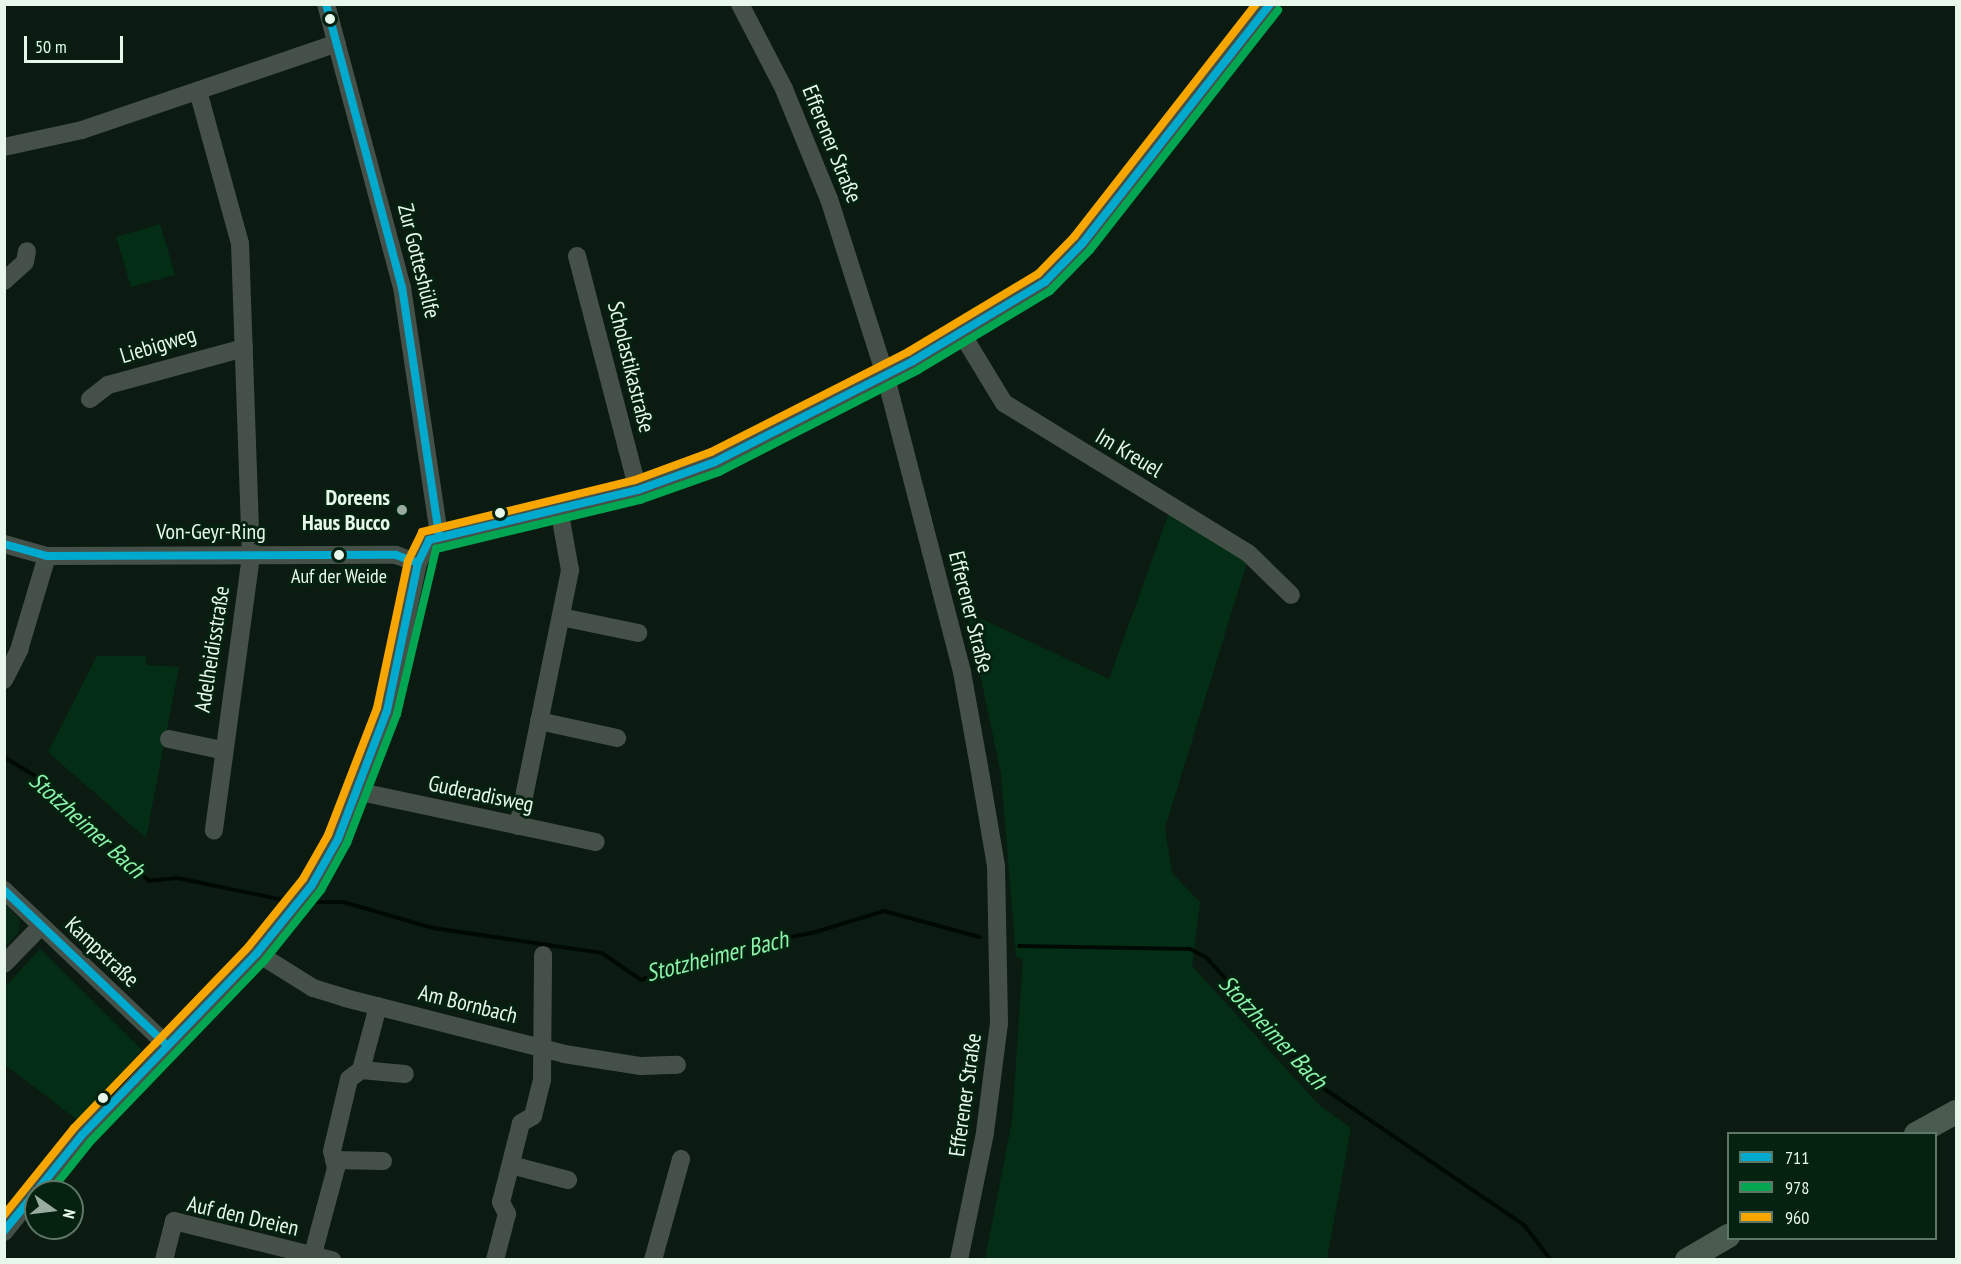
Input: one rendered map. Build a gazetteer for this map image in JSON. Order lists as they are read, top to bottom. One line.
{"streets":{"street":["Efferener Straße","Zur Gotteshülfe","Liebigweg","Scholastikastraße","Im Kreuel","Von-Geyr-Ring","Adelheidisstraße","Guderadisweg","Kampstraße","Am Bornbach","Auf den Dreien"]},"crossings":[["Von-Geyr-Ring","Adelheidisstraße"],["Am Bornbach","Auf den Dreien"]],"water":["Stotzheimer Bach"],"places":["Doreens Haus Bucco","Auf der Weide"],"lines":["transit line 711","transit line 960","transit line 978"],"legend":["711","978","960"],"scale_bar":"50 m","north":"right"}
